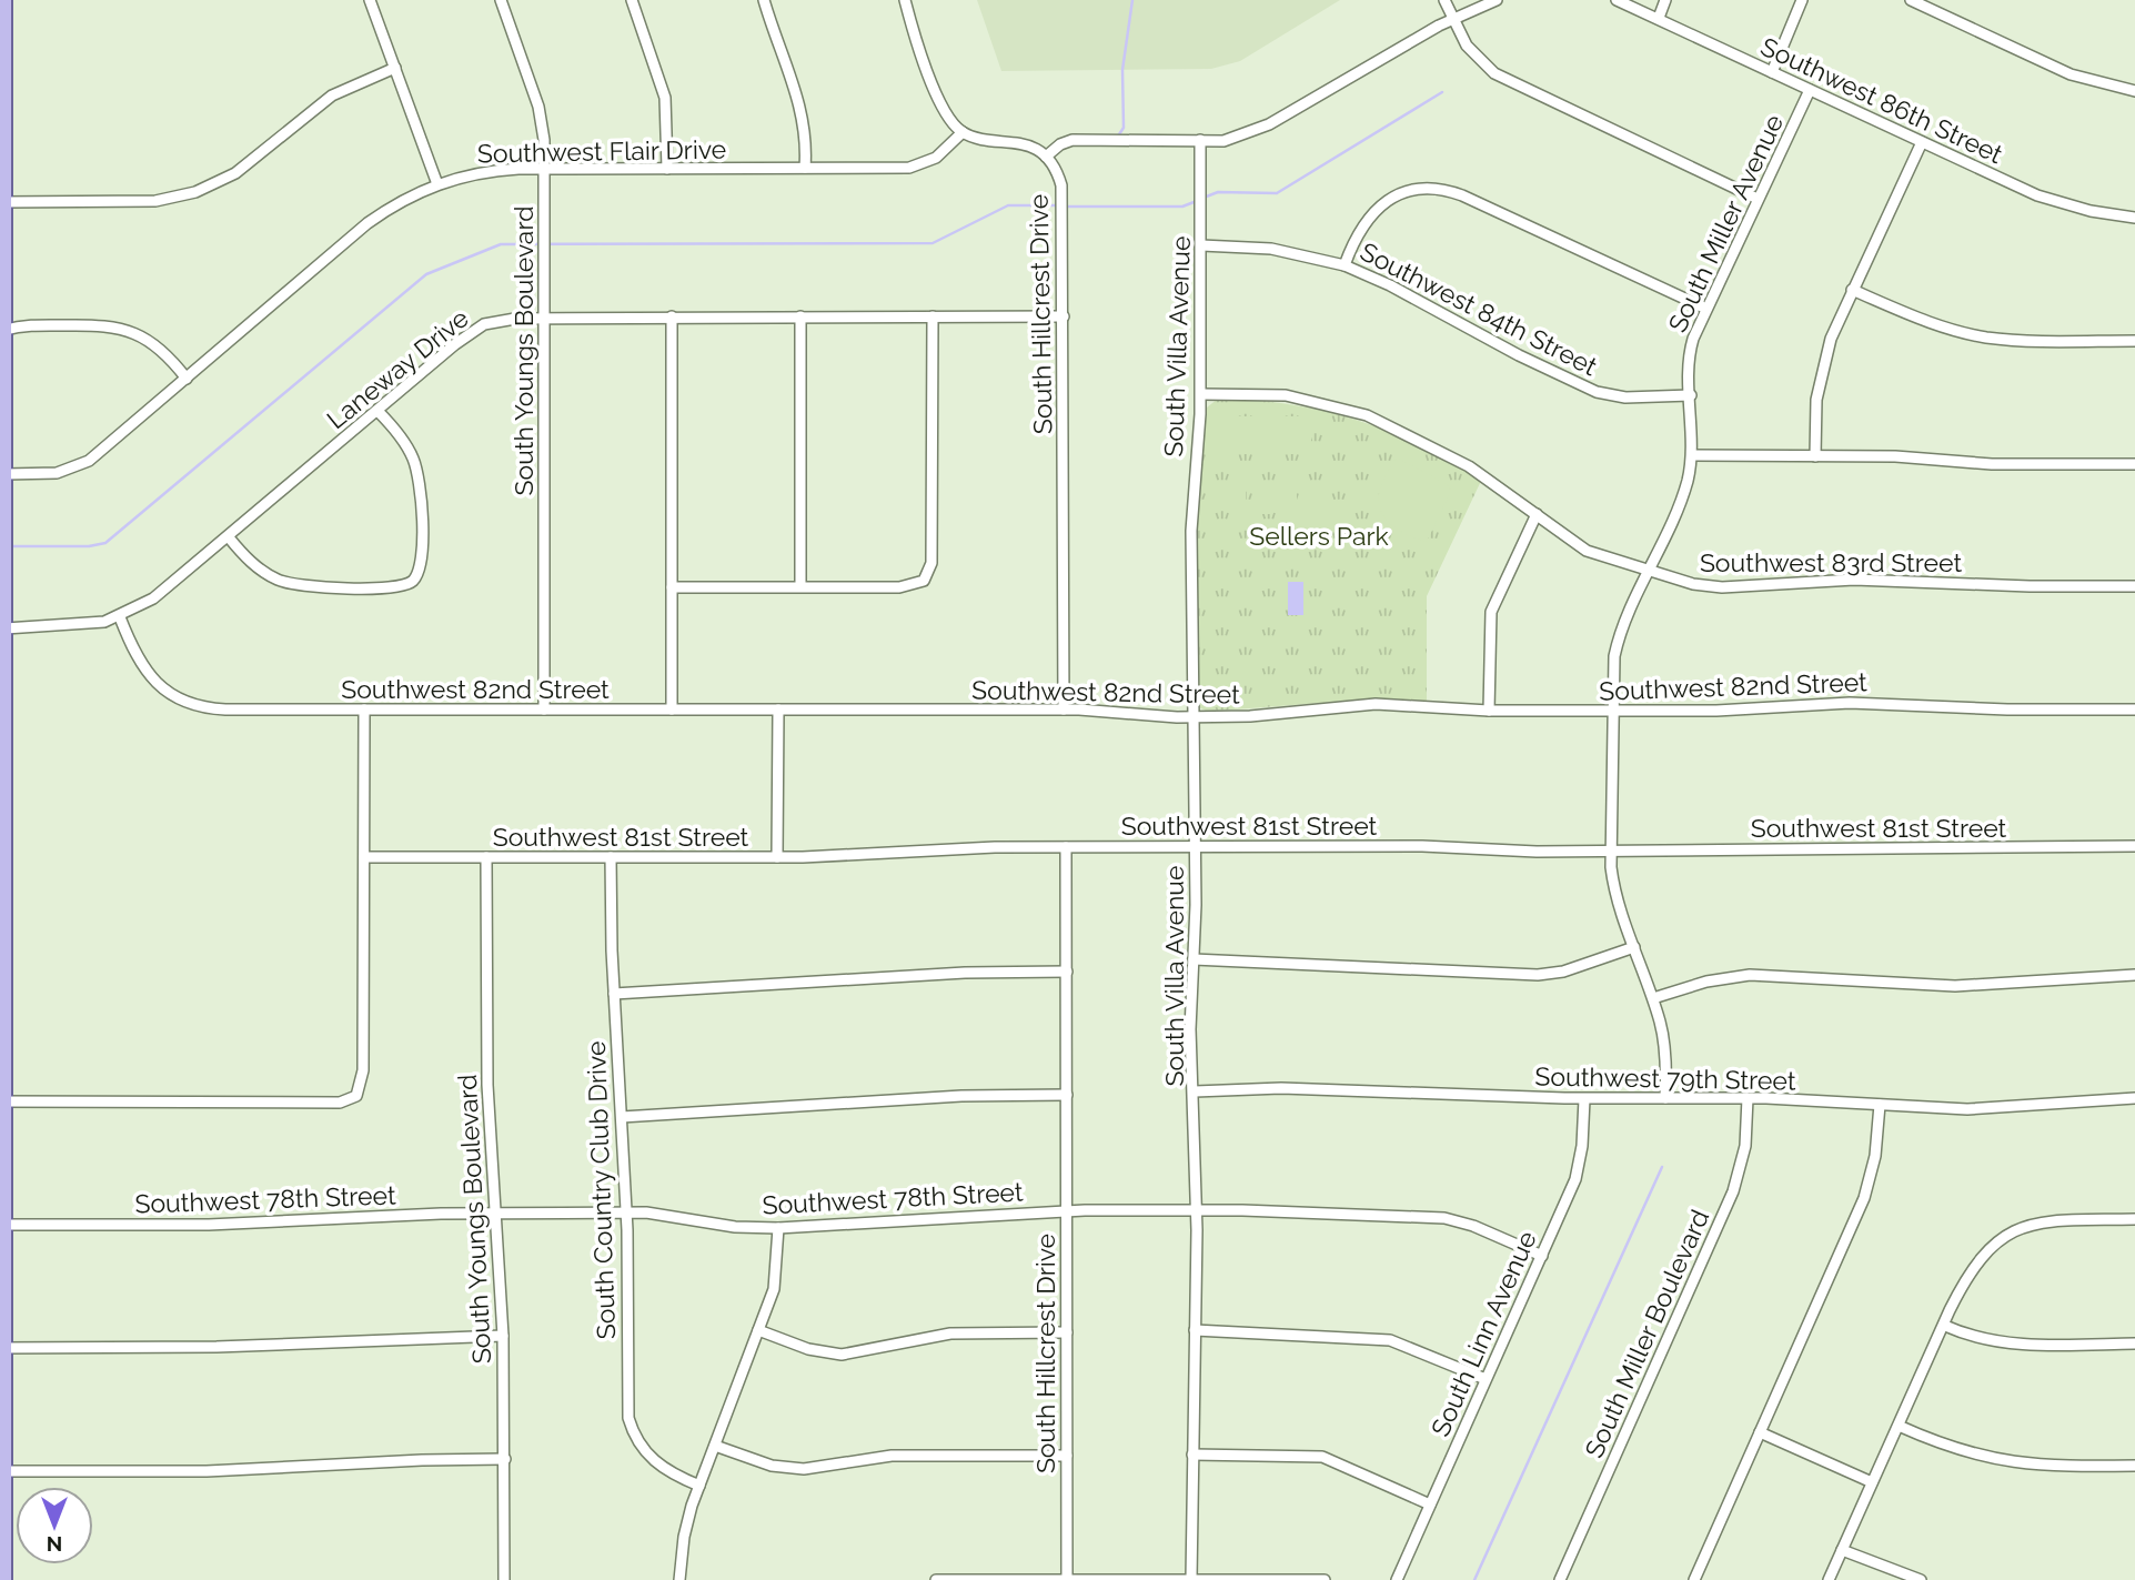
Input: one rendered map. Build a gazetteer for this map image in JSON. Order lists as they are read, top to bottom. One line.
{"streets":{"street":["Southwest 86th Street","Southwest Flair Drive","South Miller Avenue","Southwest 84th Street","South Hillcrest Drive","South Villa Avenue","South Youngs Boulevard","Laneway Drive","Southwest 83rd Street","Southwest 82nd Street","Southwest 81st Street","Southwest 79th Street","South Country Club Drive","Southwest 78th Street","South Linn Avenue","South Miller Boulevard"]},"crossings":[["Southwest 86th Street","South Miller Avenue"],["Southwest Flair Drive","South Hillcrest Drive"],["Southwest Flair Drive","South Youngs Boulevard"],["South Miller Avenue","Southwest 84th Street"],["South Miller Avenue","Southwest 83rd Street"],["South Miller Avenue","Southwest 82nd Street"],["South Miller Avenue","Southwest 81st Street"],["South Miller Avenue","Southwest 79th Street"],["Southwest 84th Street","South Villa Avenue"],["South Hillcrest Drive","Laneway Drive"],["South Hillcrest Drive","Southwest 82nd Street"],["South Hillcrest Drive","Southwest 81st Street"],["South Hillcrest Drive","Southwest 78th Street"],["South Villa Avenue","Southwest 83rd Street"],["South Villa Avenue","Southwest 82nd Street"],["South Villa Avenue","Southwest 81st Street"],["South Villa Avenue","Southwest 79th Street"],["South Villa Avenue","Southwest 78th Street"],["South Youngs Boulevard","Laneway Drive"],["South Youngs Boulevard","Southwest 82nd Street"],["South Youngs Boulevard","Southwest 81st Street"],["South Youngs Boulevard","Southwest 78th Street"],["Laneway Drive","Southwest 82nd Street"],["Southwest 81st Street","South Country Club Drive"],["Southwest 79th Street","South Linn Avenue"],["Southwest 79th Street","South Miller Boulevard"],["South Country Club Drive","Southwest 78th Street"],["Southwest 78th Street","South Linn Avenue"]],"parks":["Sellers Park"],"north":"bottom"}
